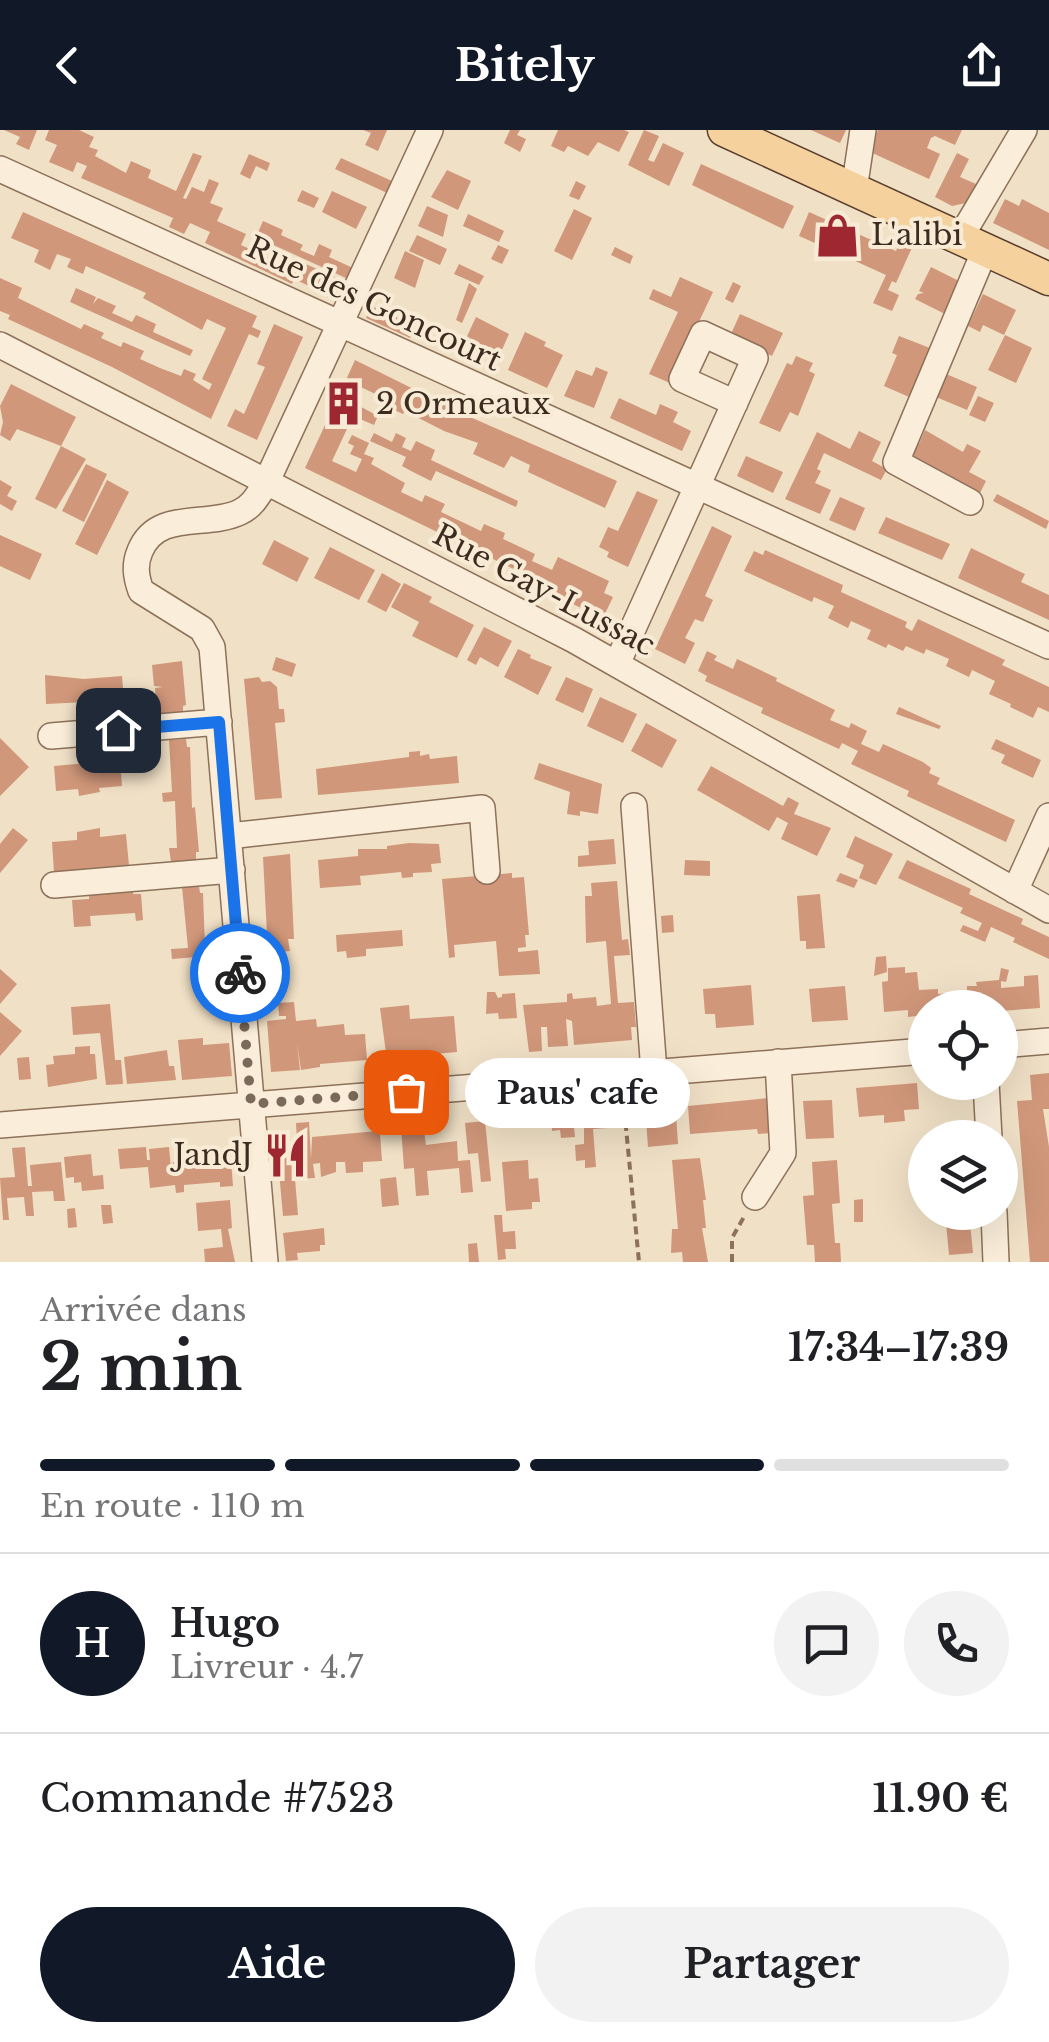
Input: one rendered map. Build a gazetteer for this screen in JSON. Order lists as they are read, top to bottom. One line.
{"streets":{"street":["Rue des Goncourt","Rue Gay-Lussac"]},"places":{"shop":["L'alibi"],"building":["2 Ormeaux"],"other":["Paus' cafe"],"restaurant":["JandJ"]},"page":{"header":"Bitely","bubble":"Paus' cafe","heading":["2 min","Arrivée dans","17:34–17:39"],"panel":["Hugo","Livreur · 4.7","Commande #7523","11.90 €"],"bar":"En route · 110 m","round":"H","buttons":["Aide","Partager"]}}
